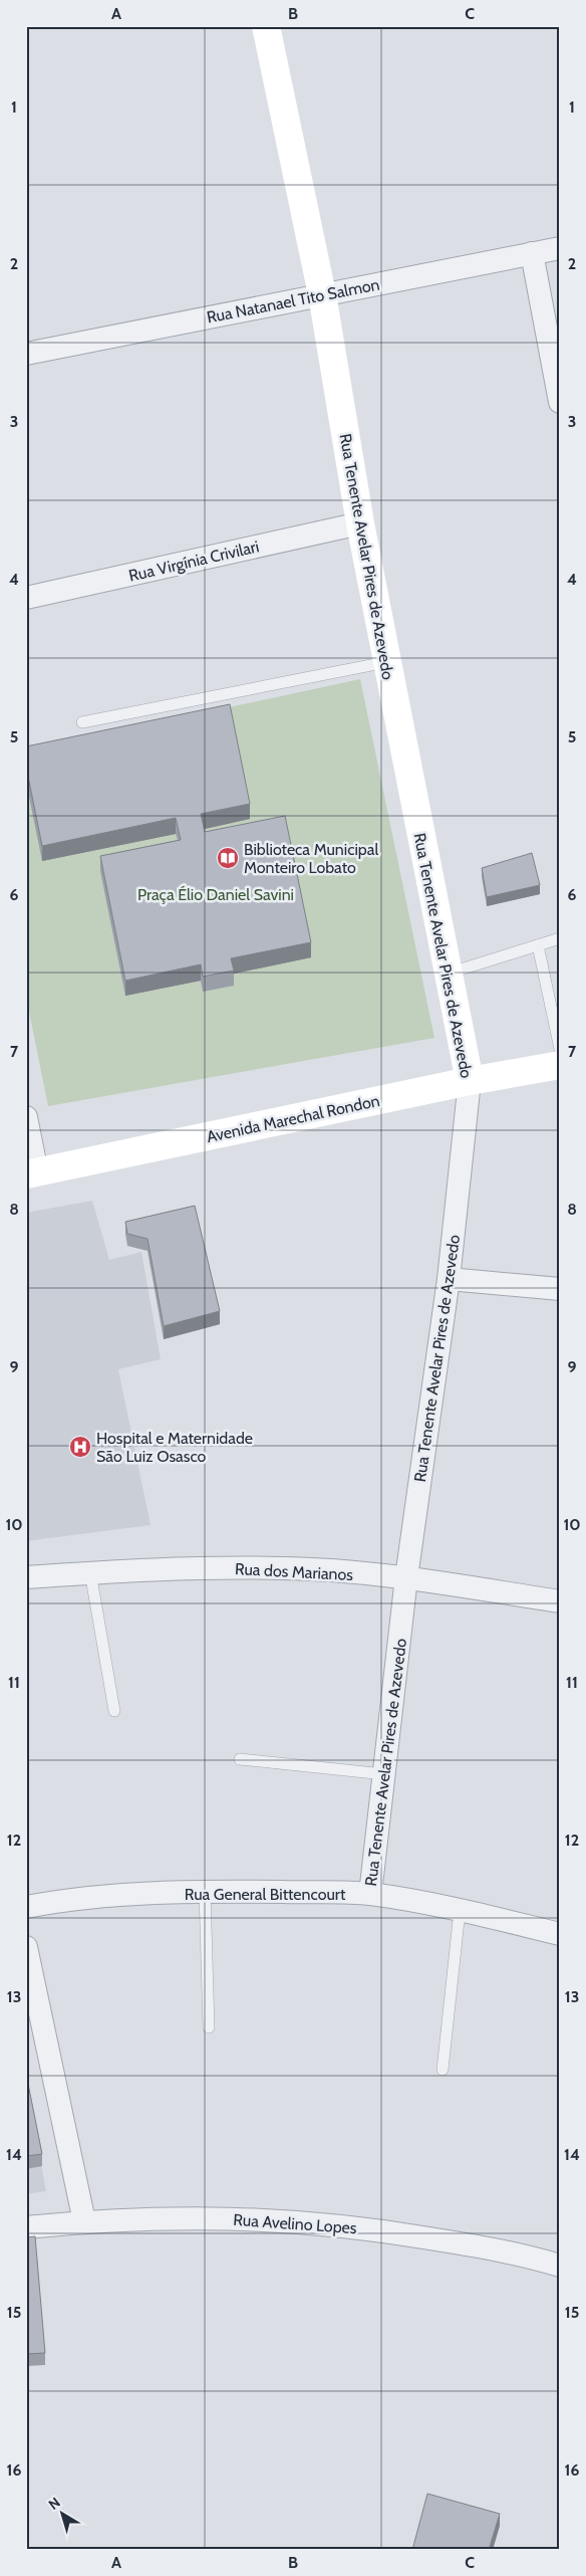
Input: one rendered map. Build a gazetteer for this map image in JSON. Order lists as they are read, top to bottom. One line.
{"streets":{"street":["Rua Natanael Tito Salmon","Rua Tenente Avelar Pires de Azevedo","Rua Virgínia Crivilari","Avenida Marechal Rondon","Rua dos Marianos","Rua General Bittencourt","Rua Avelino Lopes"]},"crossings":[["Rua Natanael Tito Salmon","Rua Tenente Avelar Pires de Azevedo"],["Rua Tenente Avelar Pires de Azevedo","Rua Virgínia Crivilari"],["Rua Tenente Avelar Pires de Azevedo","Avenida Marechal Rondon"],["Rua Tenente Avelar Pires de Azevedo","Rua dos Marianos"],["Rua Tenente Avelar Pires de Azevedo","Rua General Bittencourt"]],"parks":["Praça Élio Daniel Savini"],"places":{"library":["Biblioteca Municipal Monteiro Lobato"],"hospital":["Hospital e Maternidade São Luiz Osasco"]},"north":"top left","grid":{"columns":["A","B","C"],"rows":["1","2","3","4","5","6","7","8","9","10","11","12","13","14","15","16"]}}
